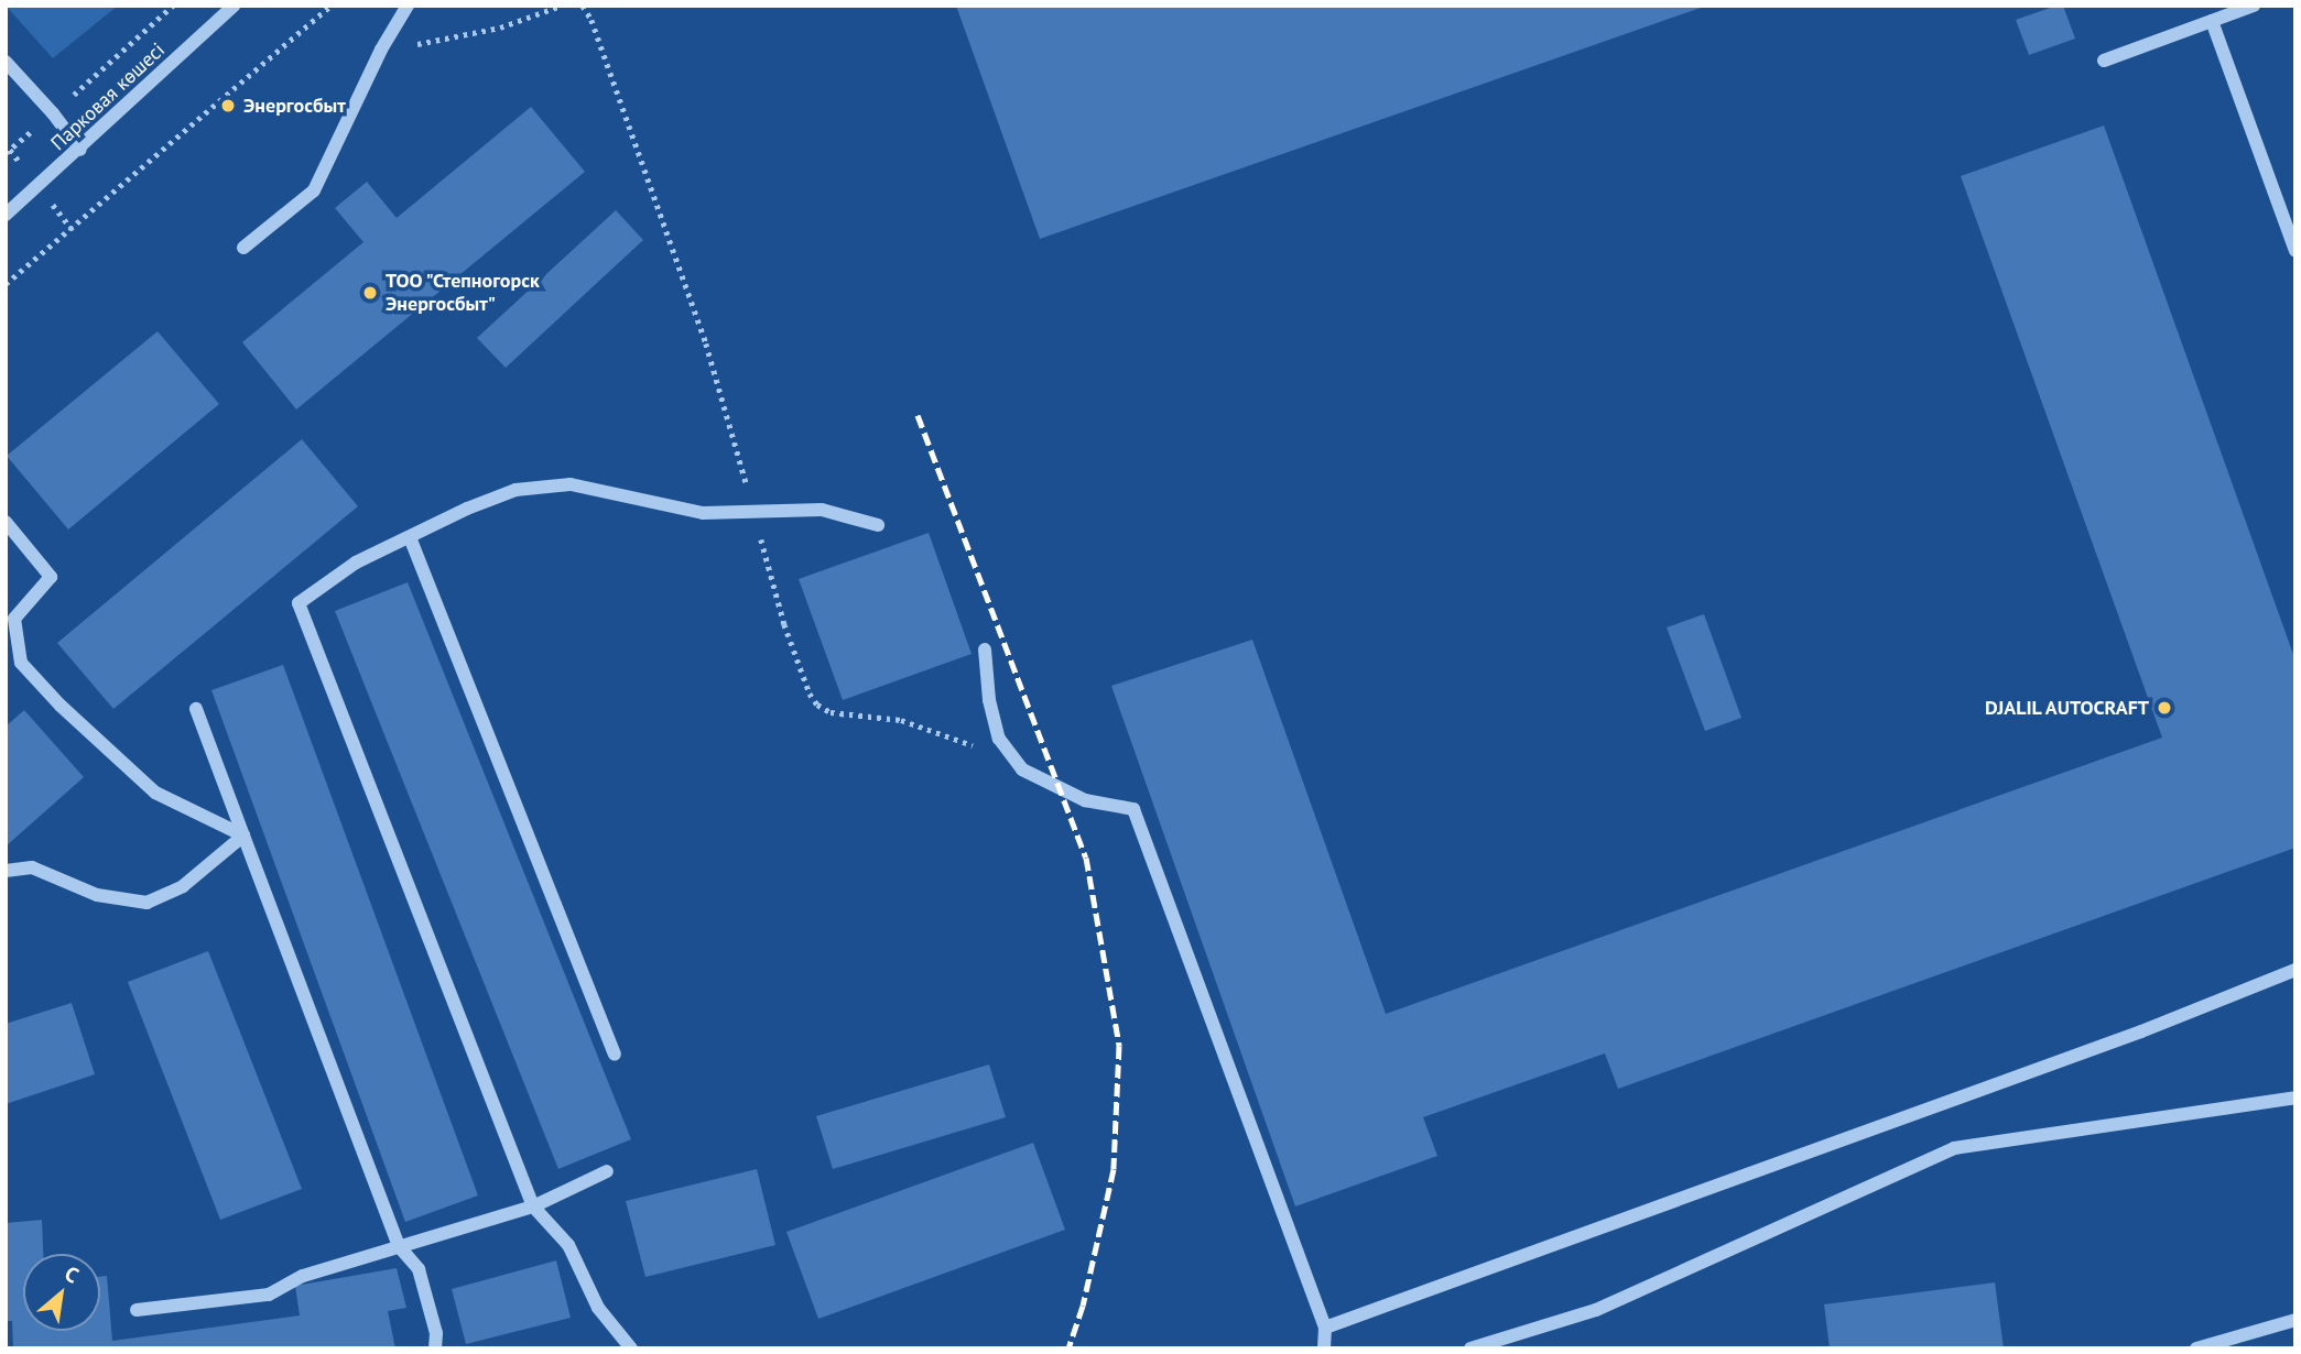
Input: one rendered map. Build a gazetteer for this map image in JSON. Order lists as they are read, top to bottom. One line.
{"streets":{"street":["Парковая көшесі"]},"places":["Энергосбыт","ТОО \"Степногорск Энергосбыт\"","DJALIL AUTOCRAFT"],"north":"top right"}
